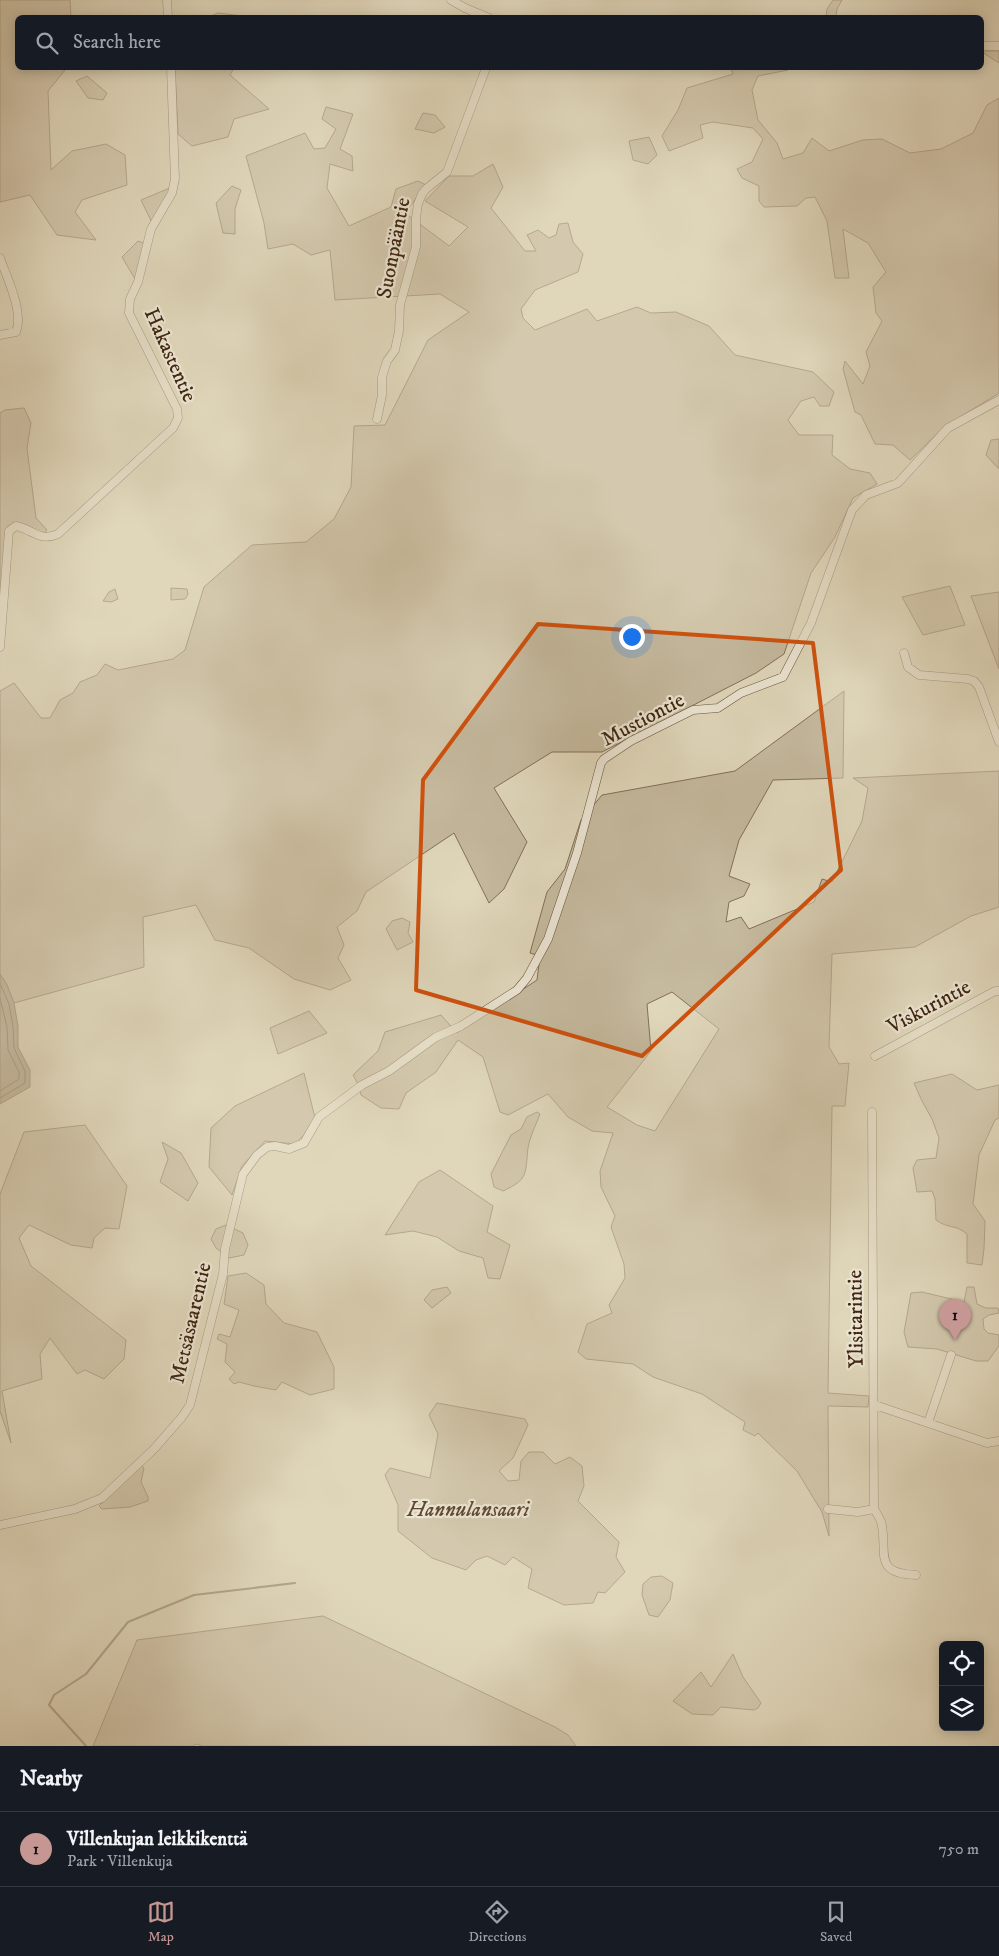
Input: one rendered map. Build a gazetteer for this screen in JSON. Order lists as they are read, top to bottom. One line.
{"streets":{"street":["Suonpääntie","Hakastentie","Mustiontie","Viskurintie","Ylisitarintie","Metsäsaarentie"]},"crossings":[["Mustiontie","Metsäsaarentie"]],"parks":["Hannulansaari"],"page":{"search":"Search here","pins":"1","heading":"Nearby","list":[{"mark":"1","name":"Villenkujan leikkikenttä","note":"Park · Villenkuja","value":"750 m"}],"nav":["Map","Directions","Saved"]}}
